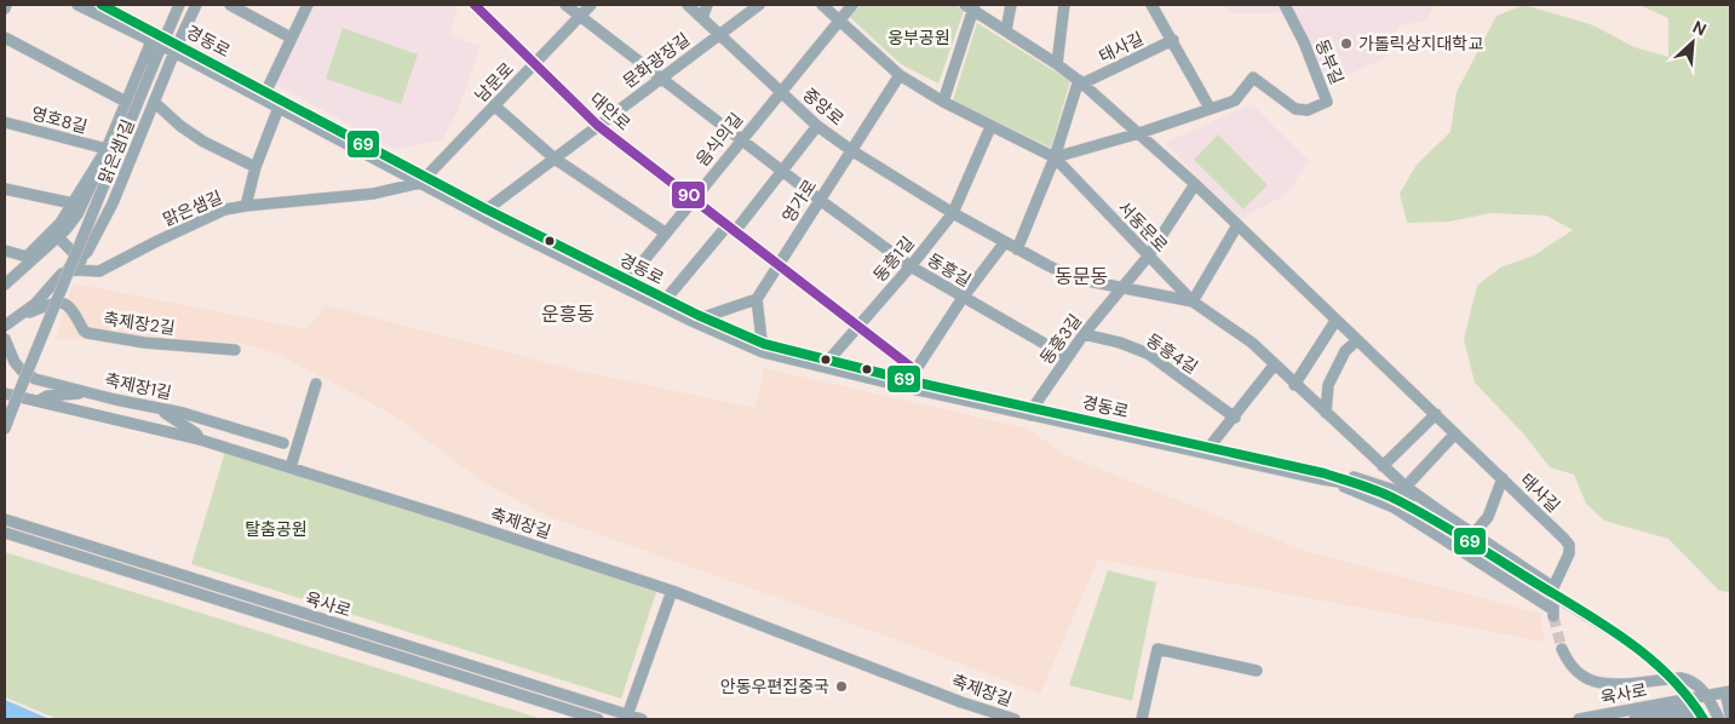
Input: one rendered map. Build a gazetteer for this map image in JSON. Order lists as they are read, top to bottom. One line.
{"streets":{"street":["경동로","태사길","문화광장길","동부길","남문로","중앙로","대안로","영호8길","음식의길","맑은샘1길","영가로","맑은샘길","서동문로","동흥1길","동흥길","축제장2길","동흥3길","동흥4길","축제장1길","축제장길","육사로"]},"crossings":[["경동로","문화광장길"],["경동로","남문로"],["경동로","대안로"],["경동로","음식의길"],["경동로","맑은샘1길"],["경동로","맑은샘길"],["경동로","동흥3길"],["문화광장길","중앙로"],["문화광장길","대안로"],["문화광장길","동흥길"],["남문로","대안로"],["남문로","맑은샘길"],["남문로","동흥길"],["중앙로","음식의길"],["중앙로","영가로"],["중앙로","서동문로"],["중앙로","동흥1길"],["중앙로","동흥3길"],["대안로","음식의길"],["대안로","영가로"],["대안로","동흥1길"],["음식의길","서동문로"],["음식의길","동흥길"],["맑은샘1길","맑은샘길"],["영가로","서동문로"],["영가로","동흥길"],["서동문로","동흥3길"],["동흥1길","동흥길"],["동흥길","동흥3길"],["동흥3길","동흥4길"]],"districts":["동문동","운흥동"],"parks":["웅부공원","탈춤공원"],"places":["가톨릭상지대학교","안동우편집중국"],"lines":["transit line 69","transit line 90"],"north":"top right"}
